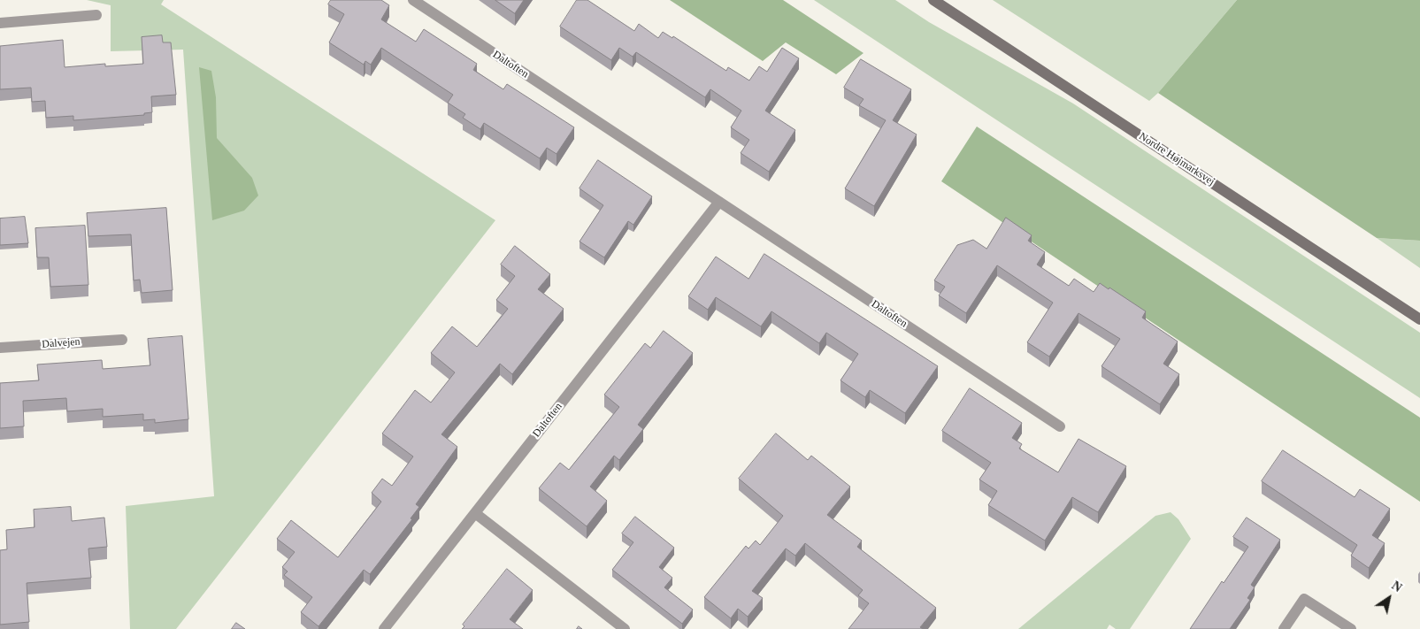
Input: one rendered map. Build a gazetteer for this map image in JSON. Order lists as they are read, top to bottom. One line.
{"streets":{"street":["Daltoften","Nordre Højmarksvej","Dalvejen"]},"north":"top right"}
